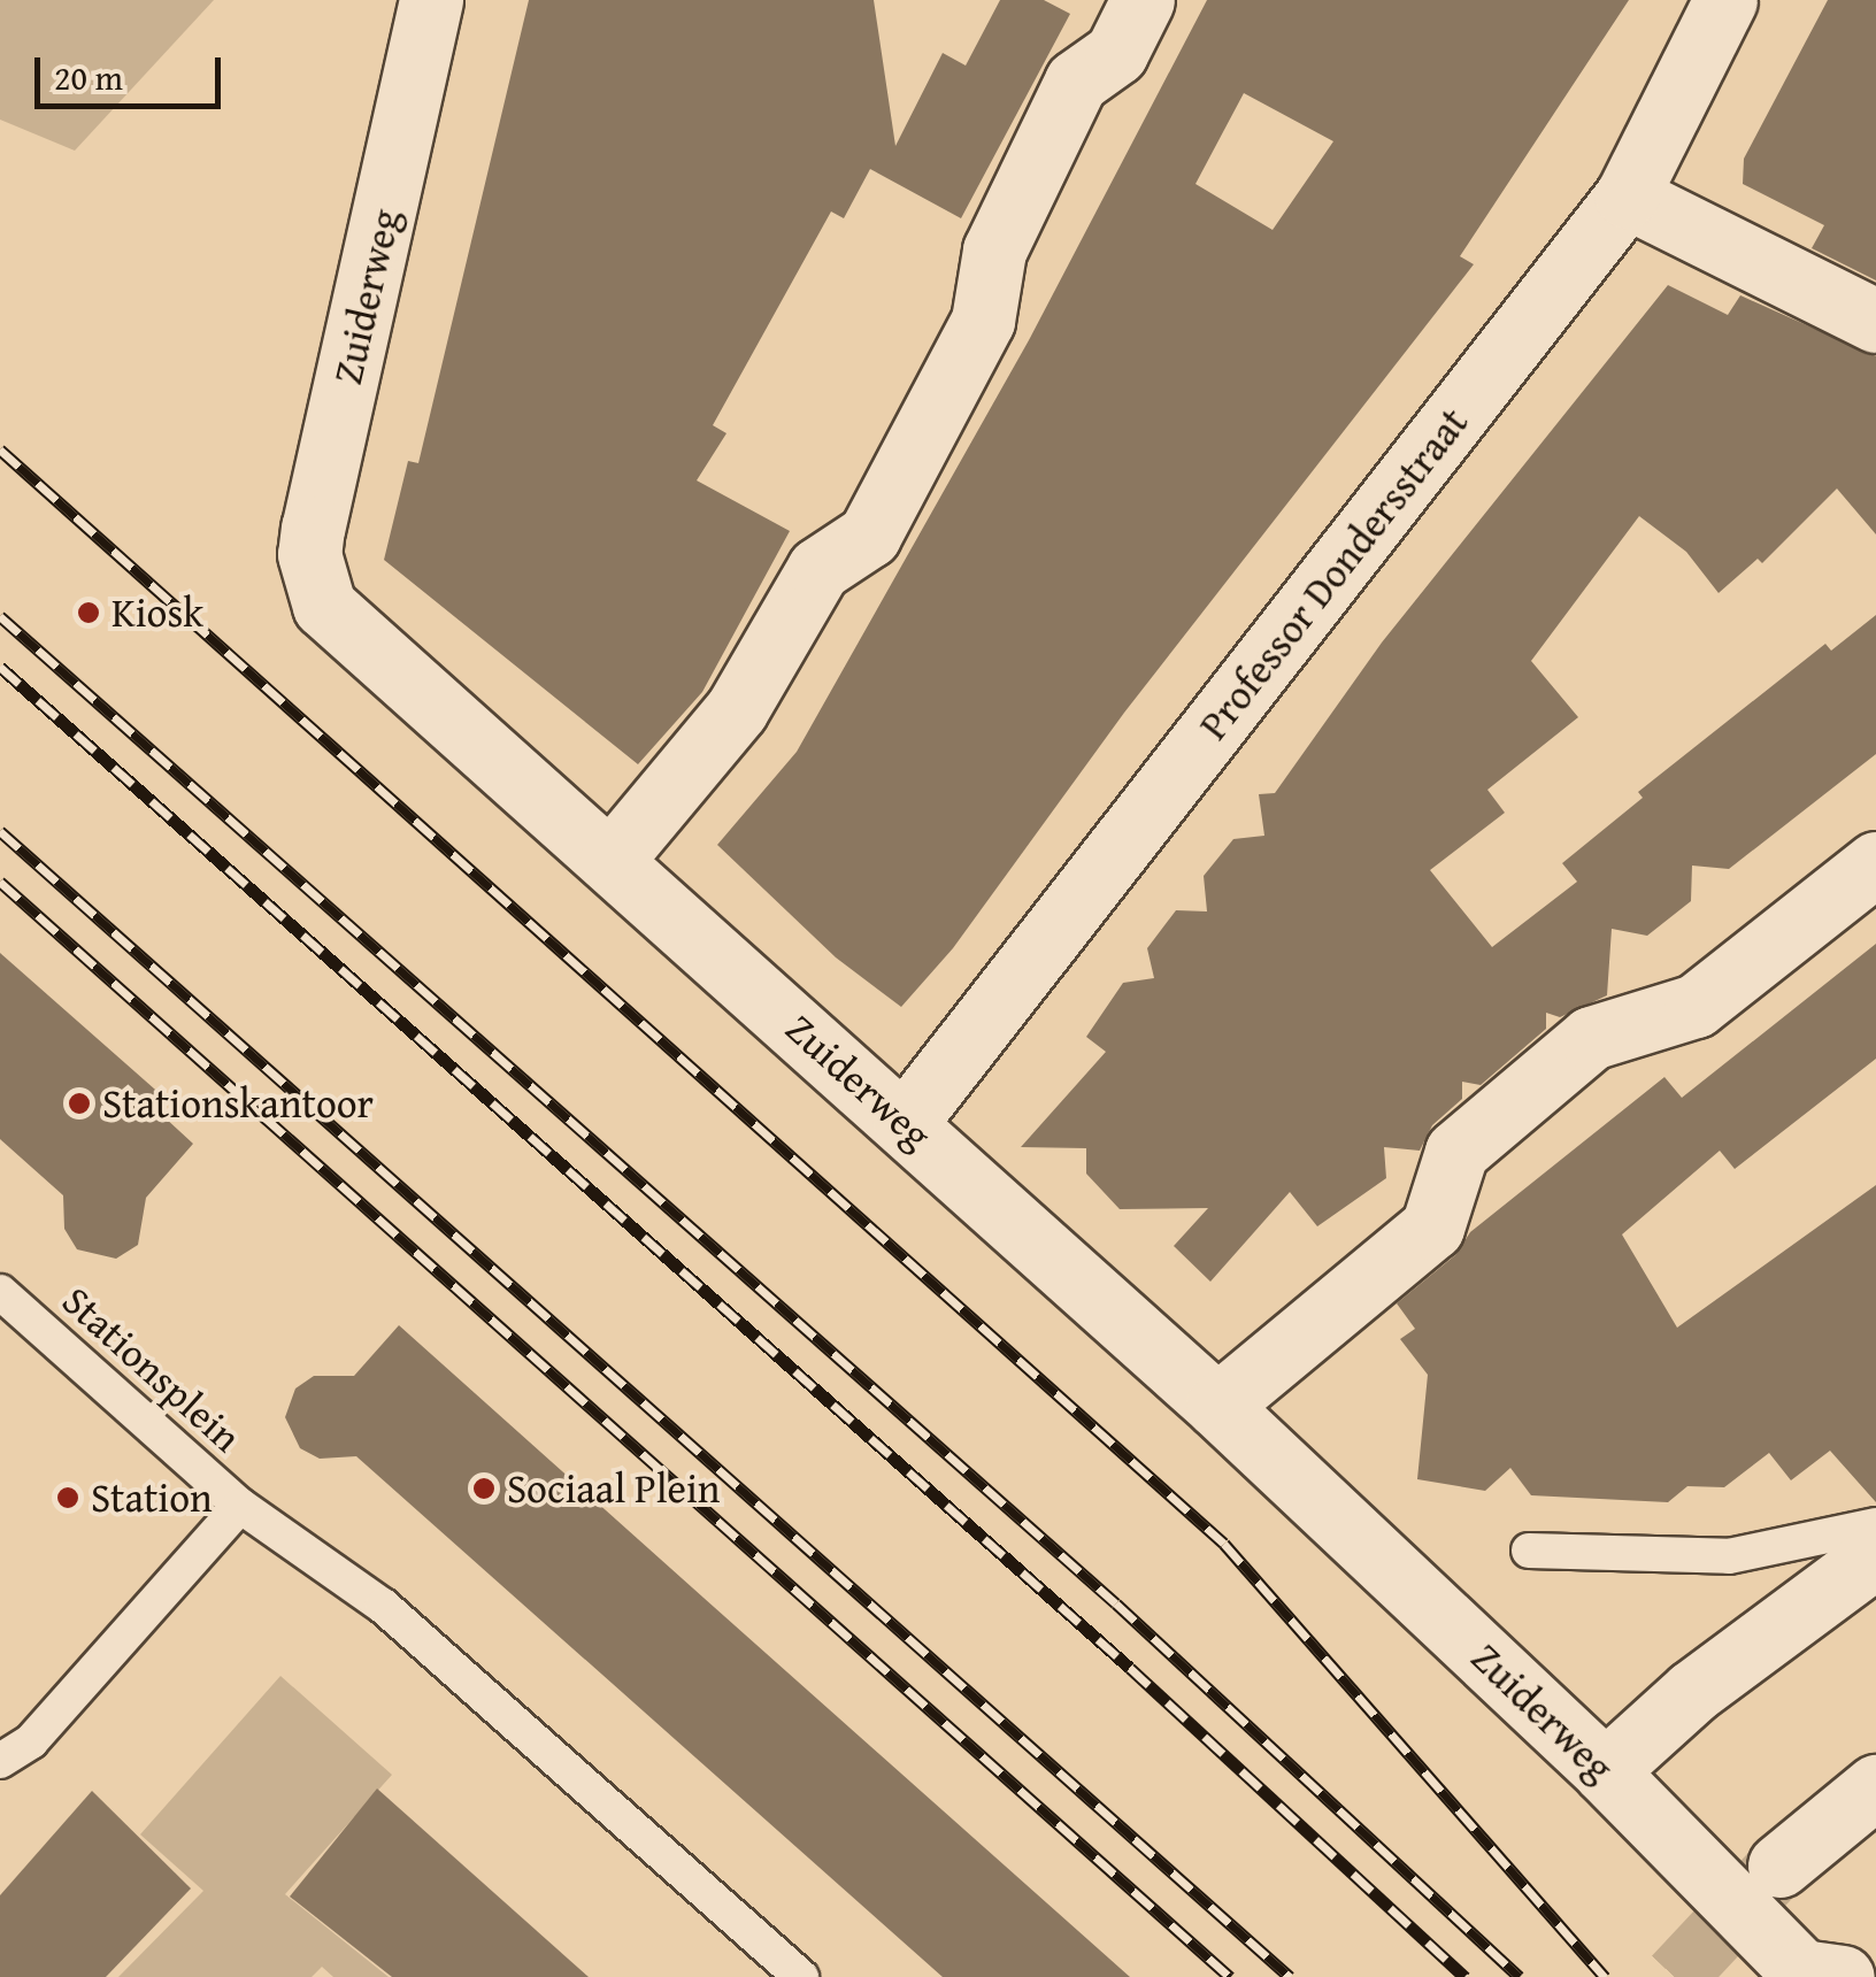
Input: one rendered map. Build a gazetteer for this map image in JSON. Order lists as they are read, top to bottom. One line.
{"streets":{"street":["Zuiderweg","Professor Dondersstraat"],"lane":["Stationsplein"]},"crossings":[["Zuiderweg","Professor Dondersstraat"]],"places":["Kiosk","Stationskantoor","Sociaal Plein","Station"],"scale_bar":"20 m"}
